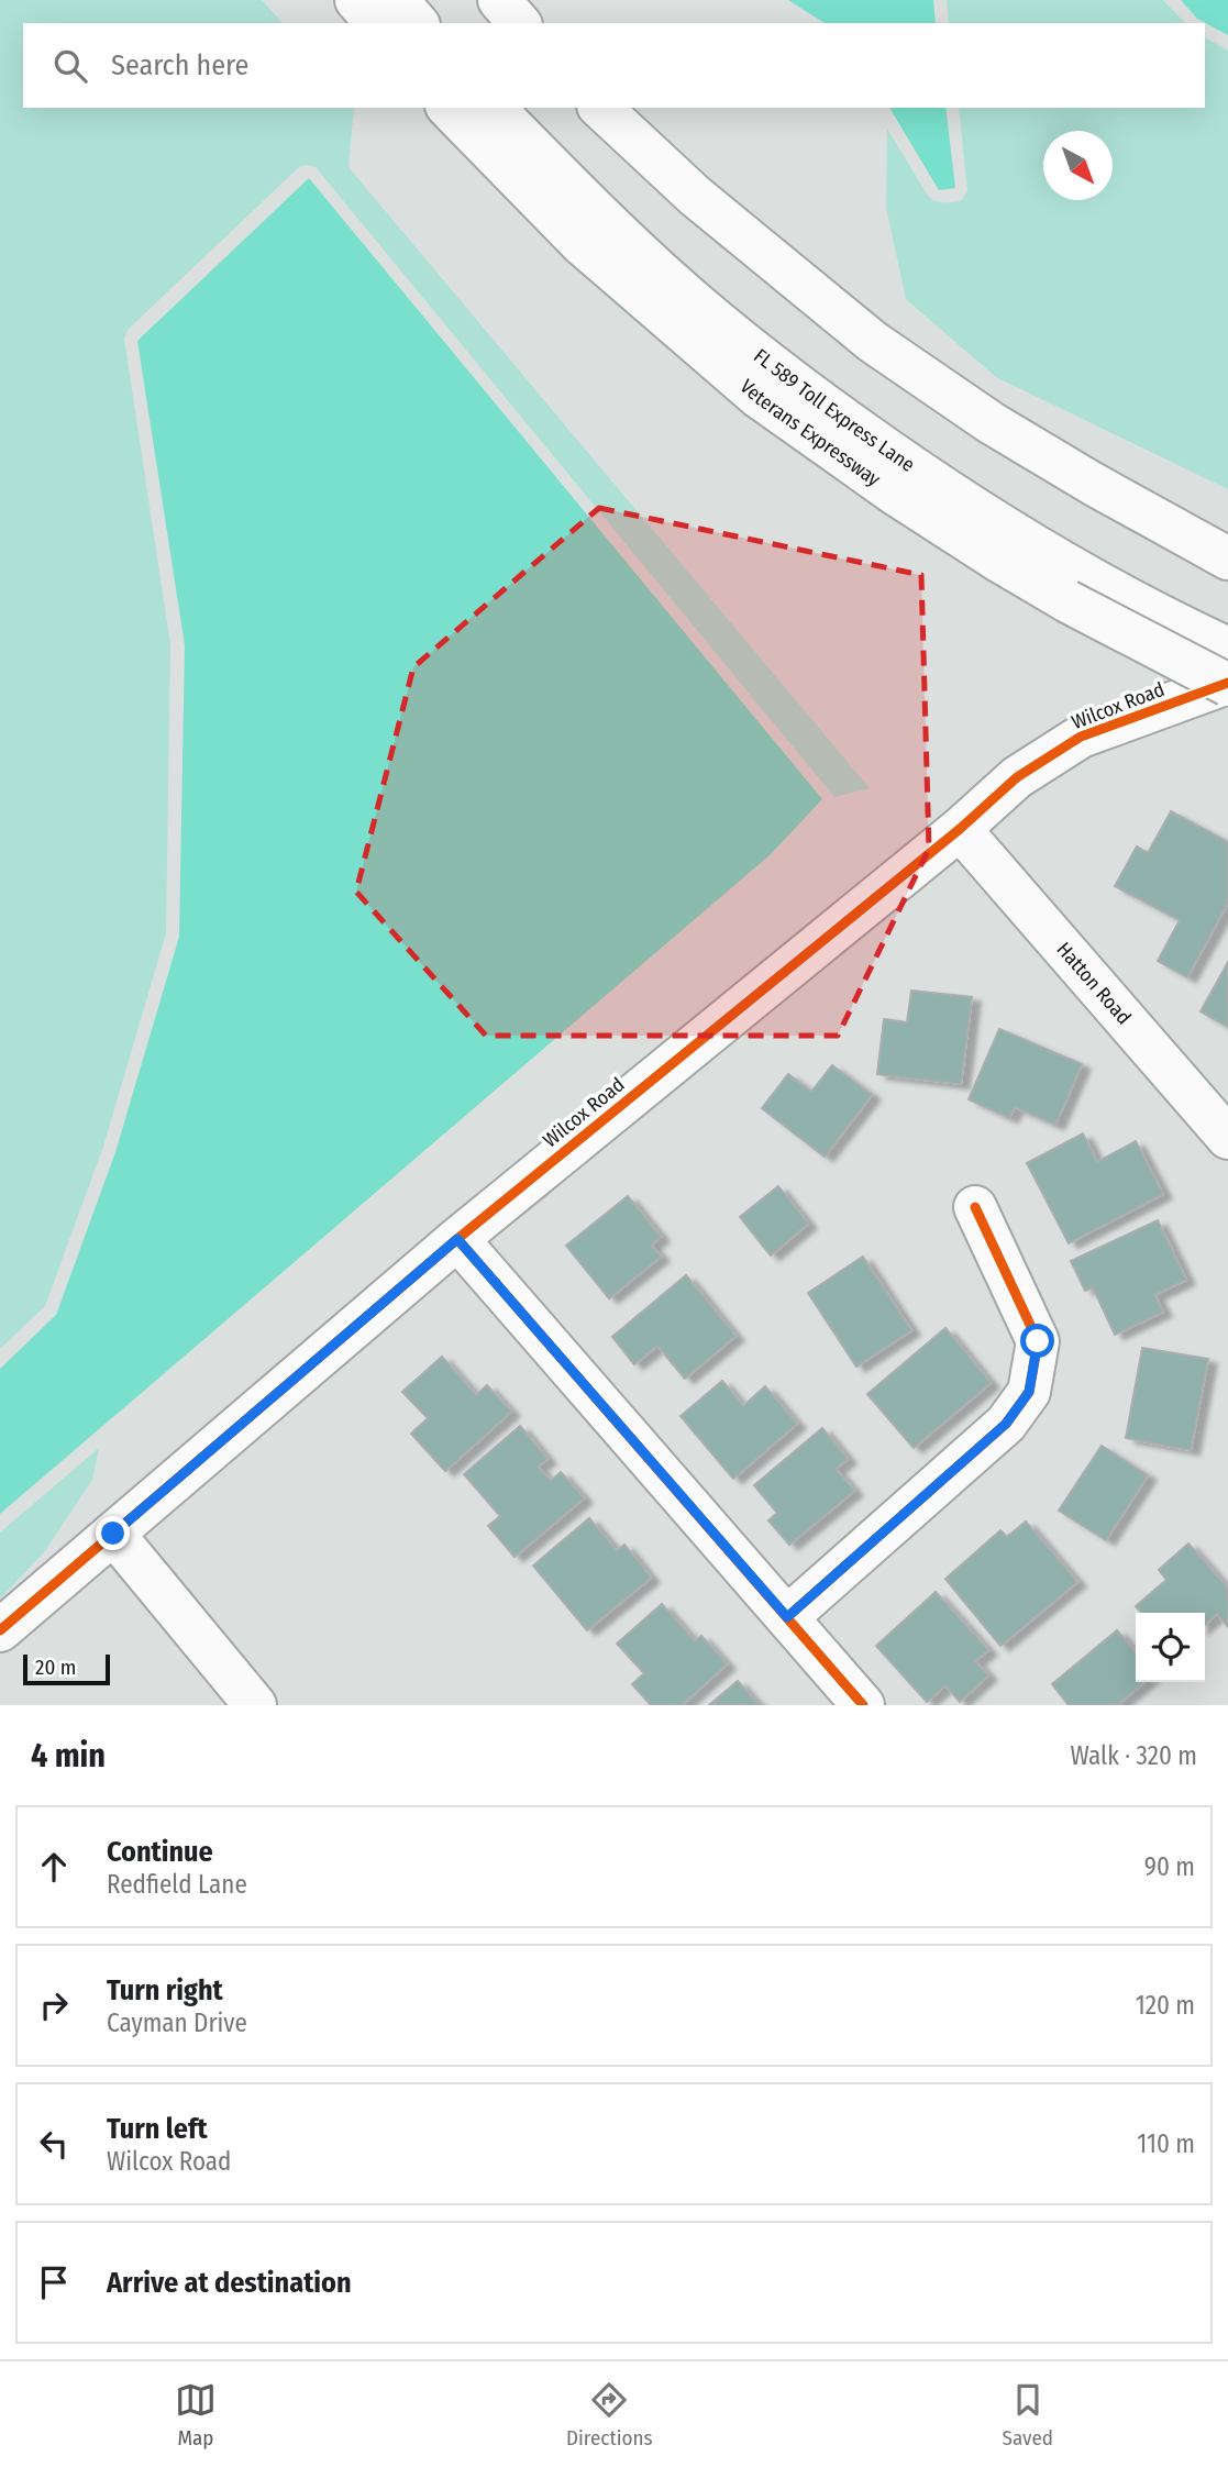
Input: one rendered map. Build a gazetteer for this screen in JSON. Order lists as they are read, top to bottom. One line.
{"streets":{"main road":["FL 589 Toll Express Lane","Veterans Expressway","Wilcox Road","Hatton Road"]},"crossings":[["Veterans Expressway","Wilcox Road"],["Wilcox Road","Hatton Road"]],"scale_bar":"20 m","north":"bottom right","page":{"search":"Search here","scale":"20 m","heading":["4 min","Walk · 320 m"],"list":[["Continue","Redfield Lane","90 m"],["Turn right","Cayman Drive","120 m"],["Turn left","Wilcox Road","110 m"],"Arrive at destination"],"nav":["Map","Directions","Saved"]}}
